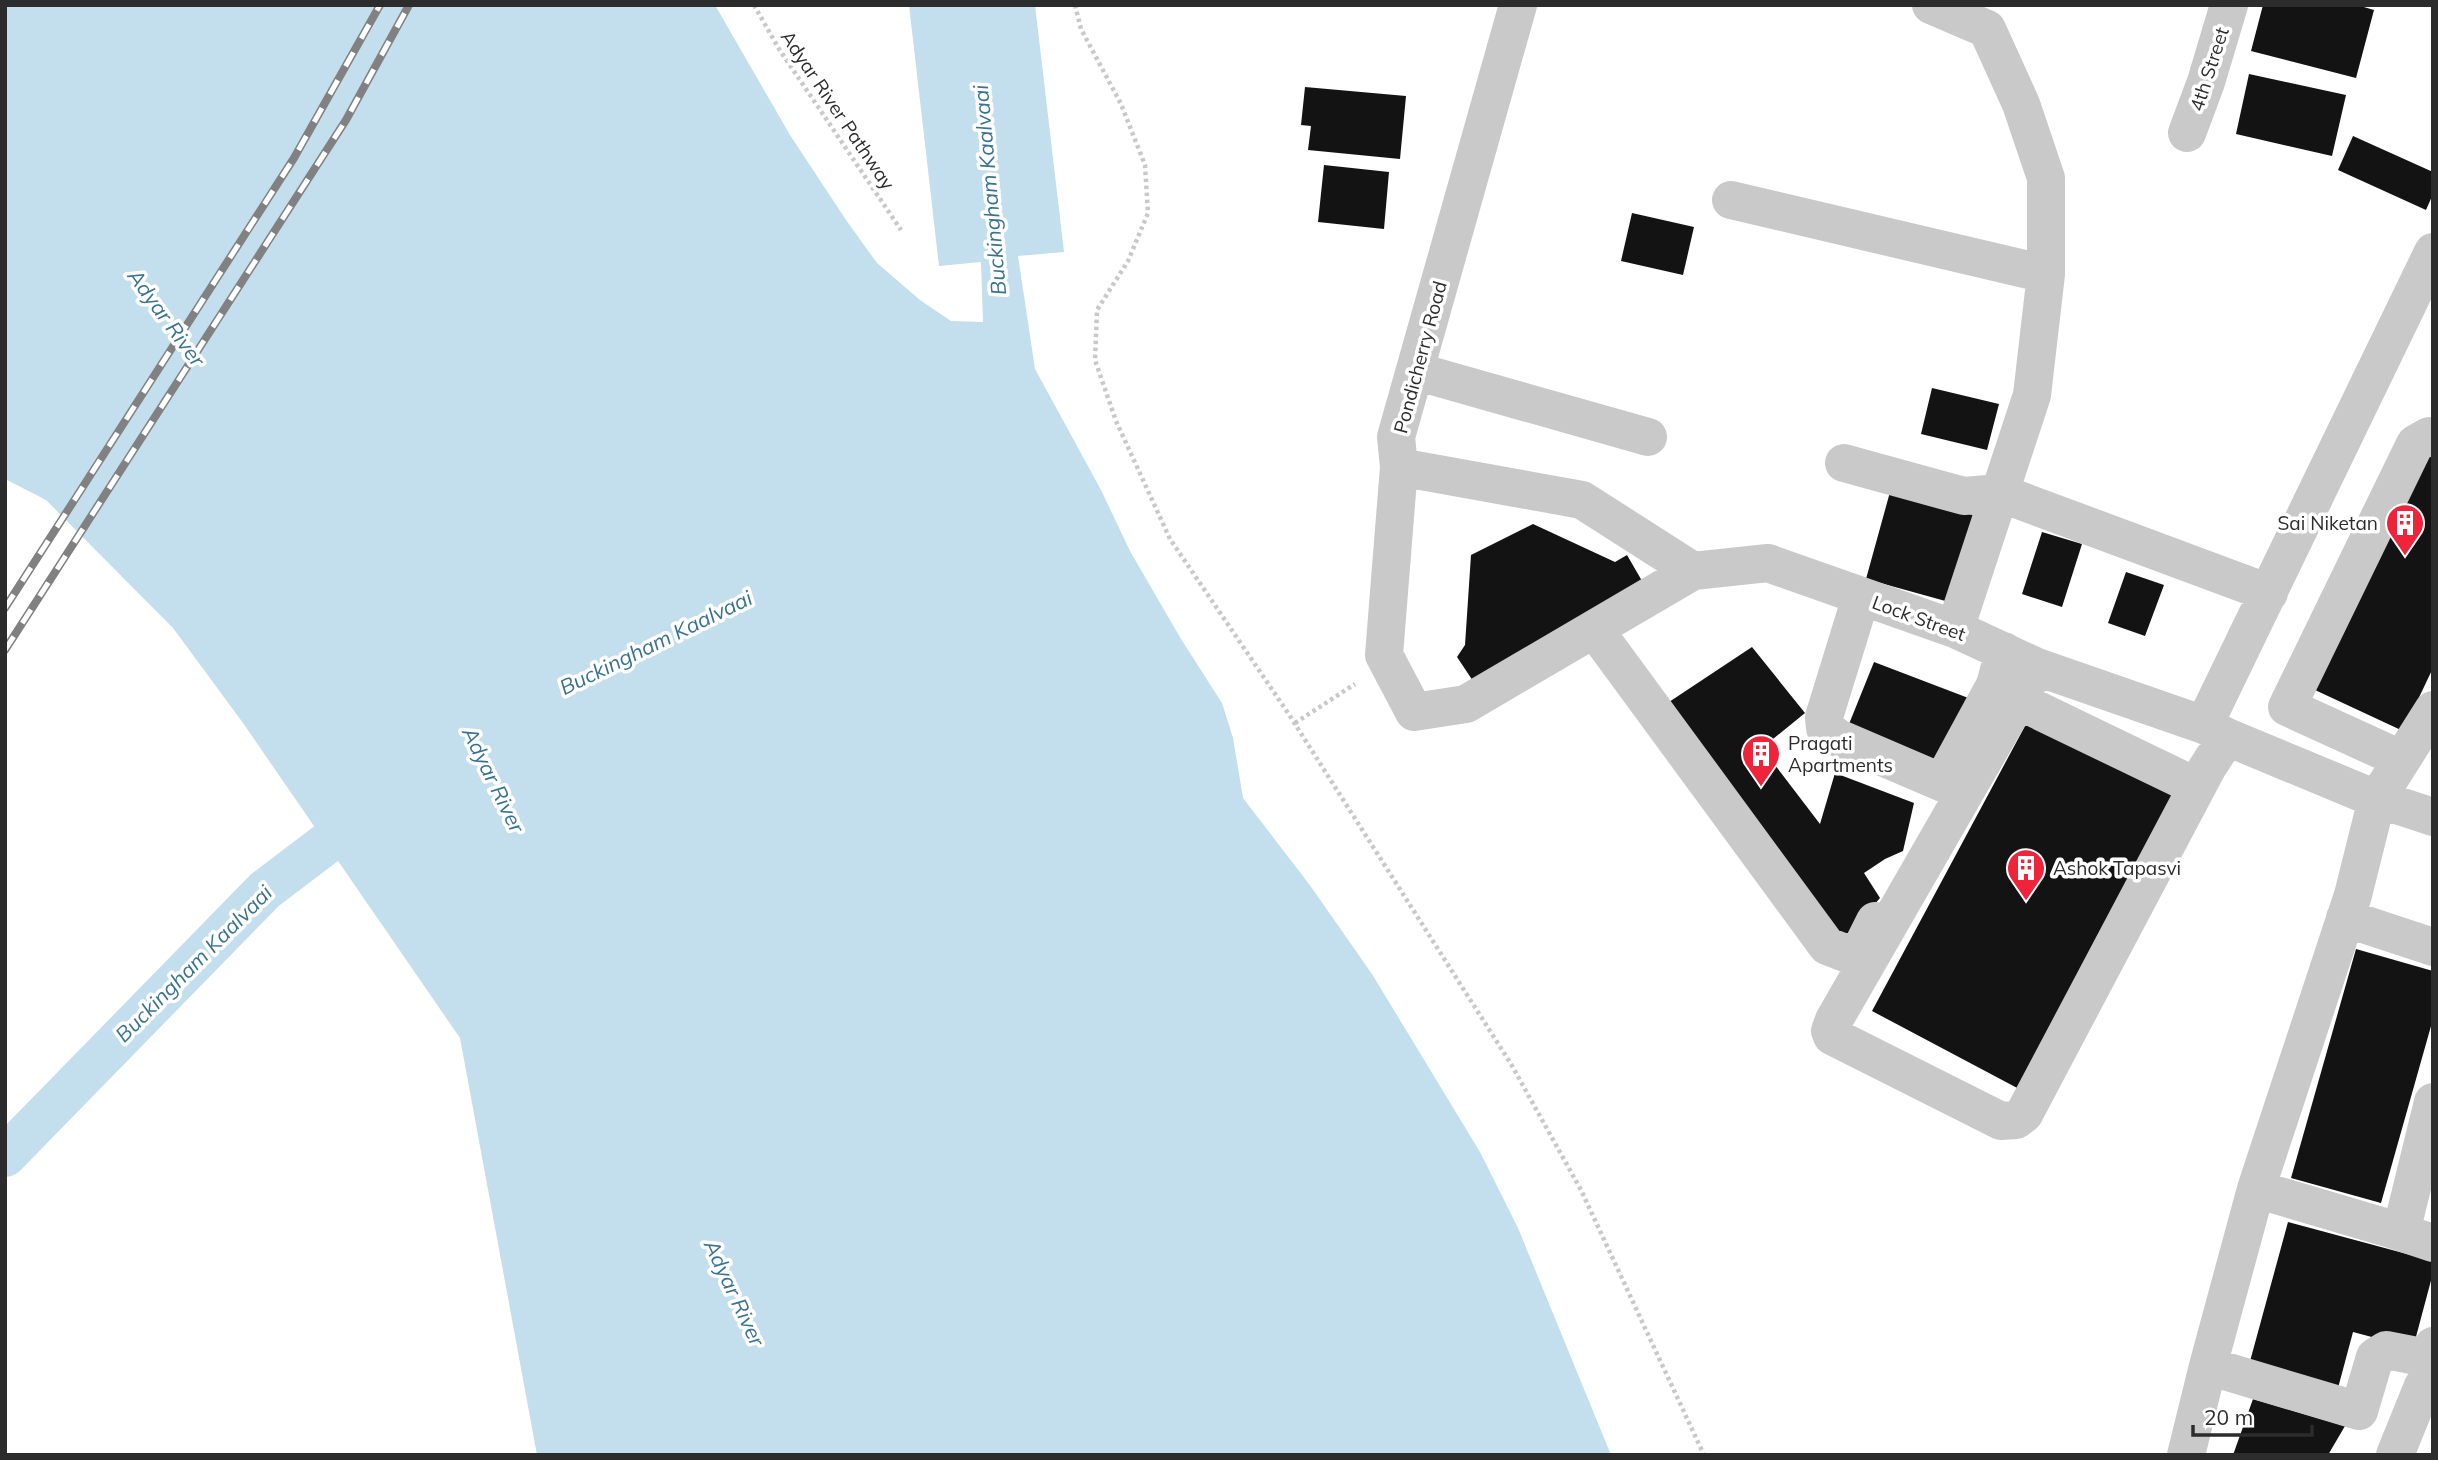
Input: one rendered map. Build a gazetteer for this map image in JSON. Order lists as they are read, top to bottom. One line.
{"streets":{"street":["4th Street","Pondicherry Road","Lock Street"],"path":["Adyar River Pathway"]},"crossings":[["Pondicherry Road","Lock Street"]],"water":["Buckingham Kaalvaai","Adyar River"],"places":{"building":["Sai Niketan","Pragati Apartments","Ashok Tapasvi"]},"scale_bar":"20 m"}
